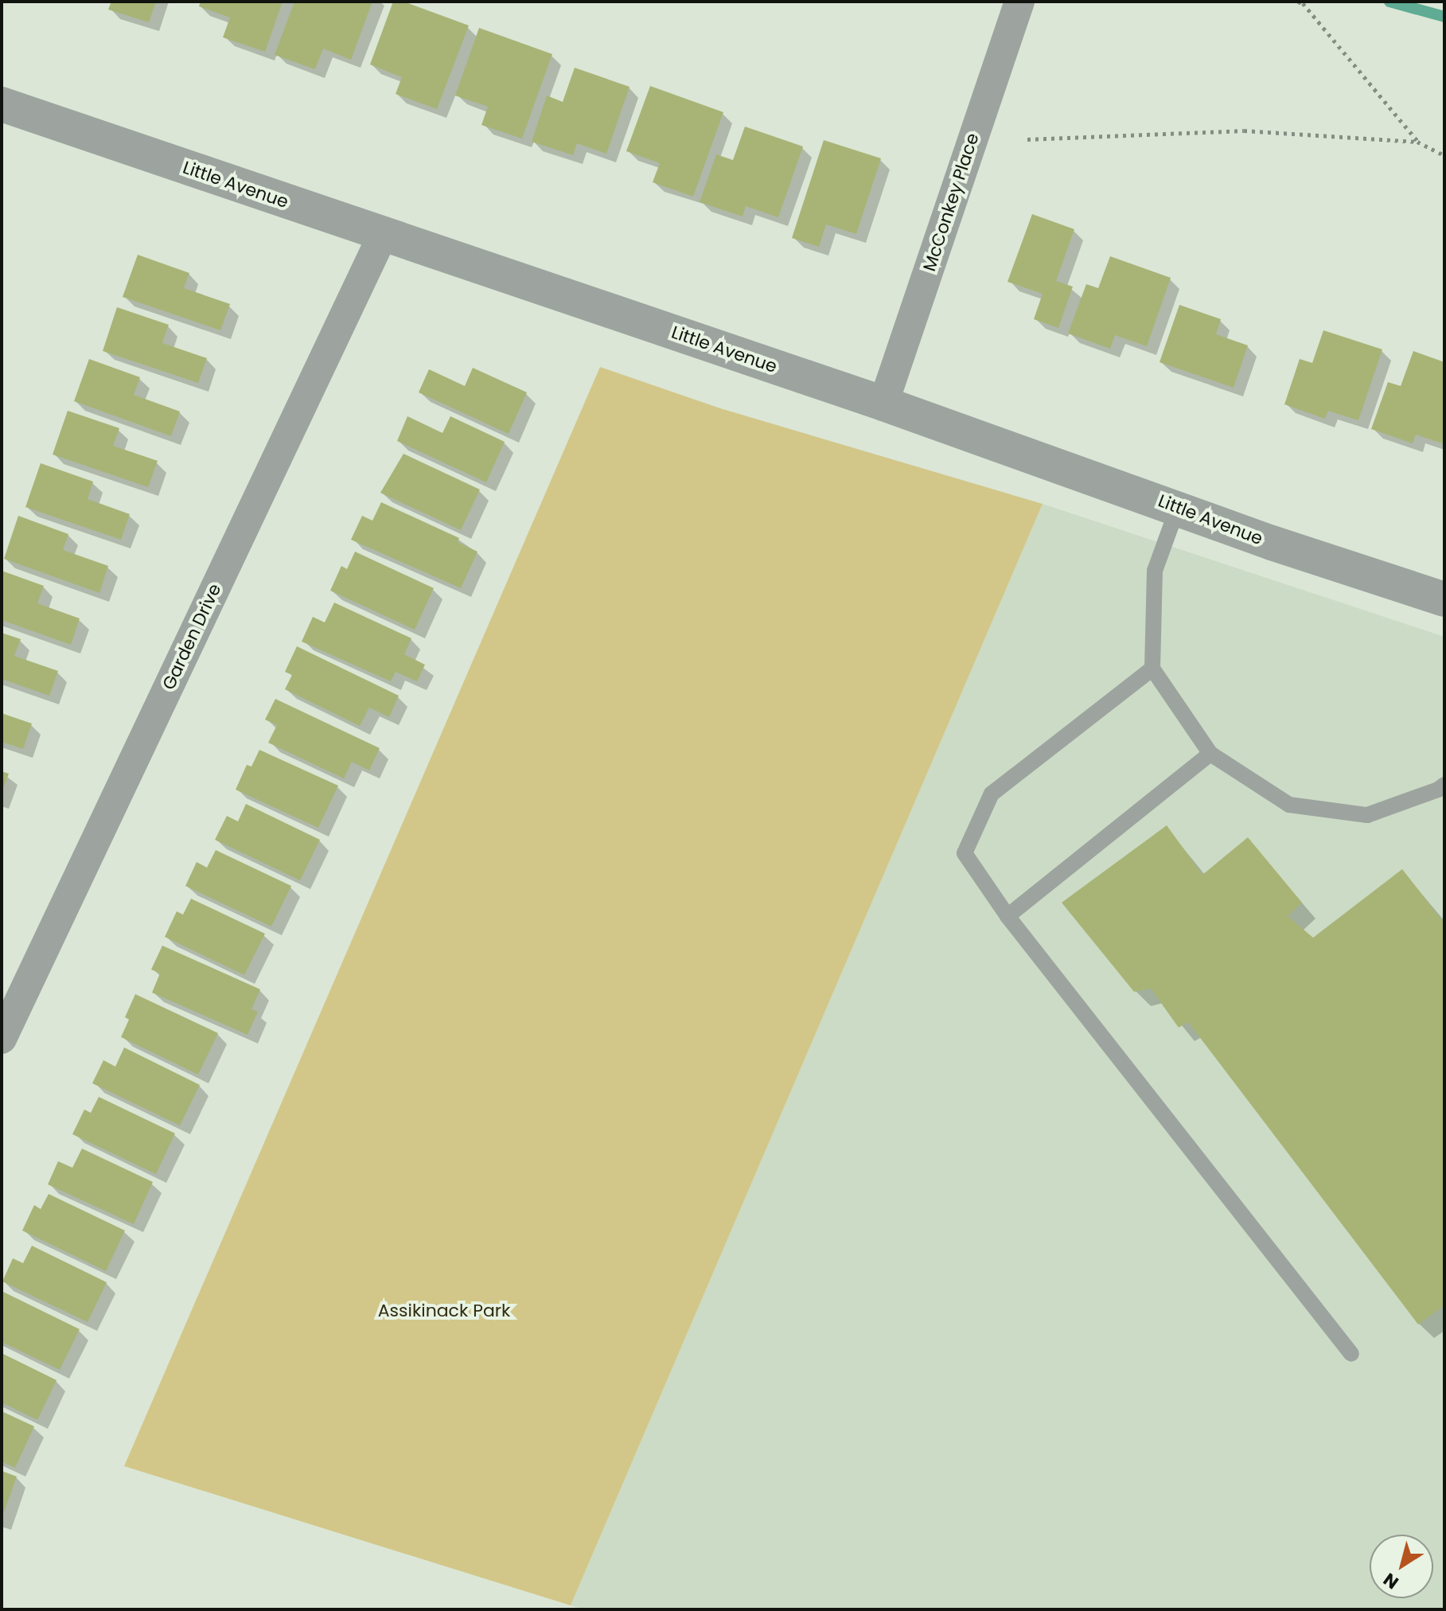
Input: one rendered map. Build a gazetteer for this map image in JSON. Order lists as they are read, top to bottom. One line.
{"streets":{"street":["Little Avenue","McConkey Place","Garden Drive"]},"crossings":[["Little Avenue","McConkey Place"],["Little Avenue","Garden Drive"]],"parks":["Assikinack Park"],"north":"bottom left"}
